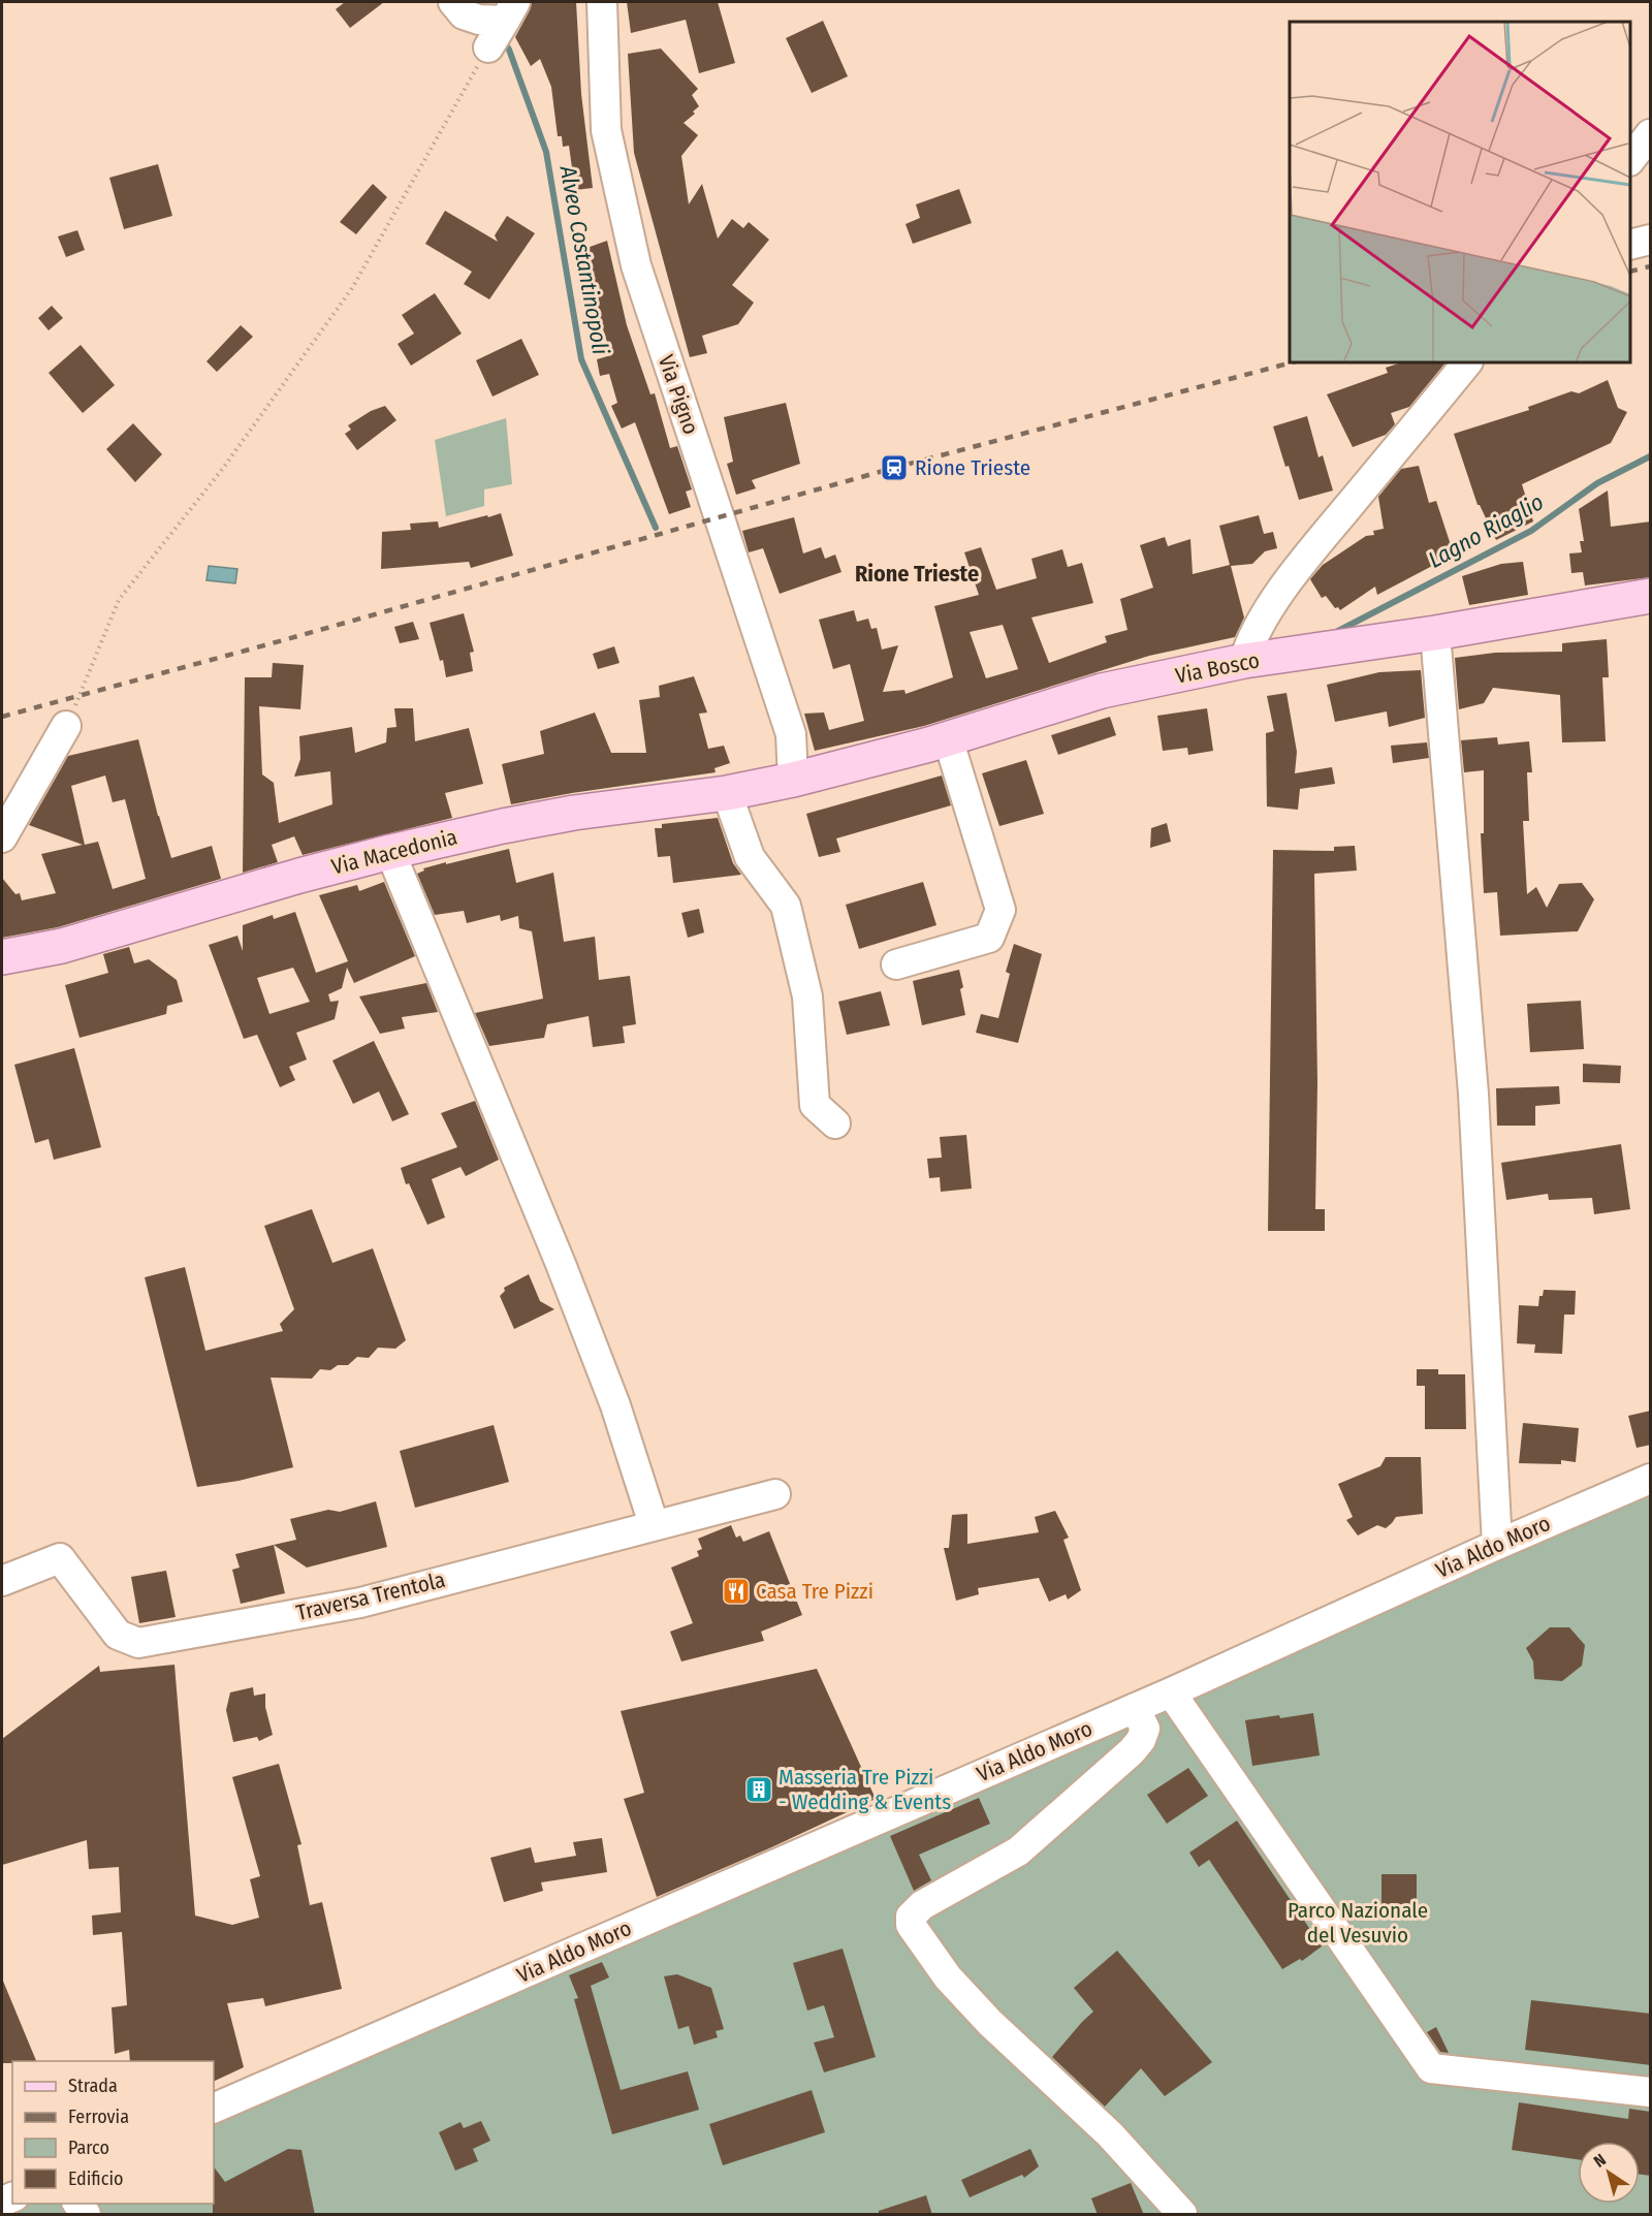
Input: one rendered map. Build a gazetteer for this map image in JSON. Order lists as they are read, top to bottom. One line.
{"streets":{"main road":["Via Bosco","Via Macedonia"],"street":["Via Pigno","Via Aldo Moro","Traversa Trentola"]},"crossings":[["Via Pigno","Via Bosco"],["Via Pigno","Via Macedonia"],["Via Bosco","Via Macedonia"]],"districts":["Rione Trieste"],"water":["Alveo Costantinopoli","Lagno Riaglio"],"parks":["Parco Nazionale del Vesuvio"],"places":{"station":["Rione Trieste"],"restaurant":["Casa Tre Pizzi"],"building":["Masseria Tre Pizzi - Wedding & Events"]},"legend":["Strada","Ferrovia","Parco","Edificio"],"north":"top left"}
